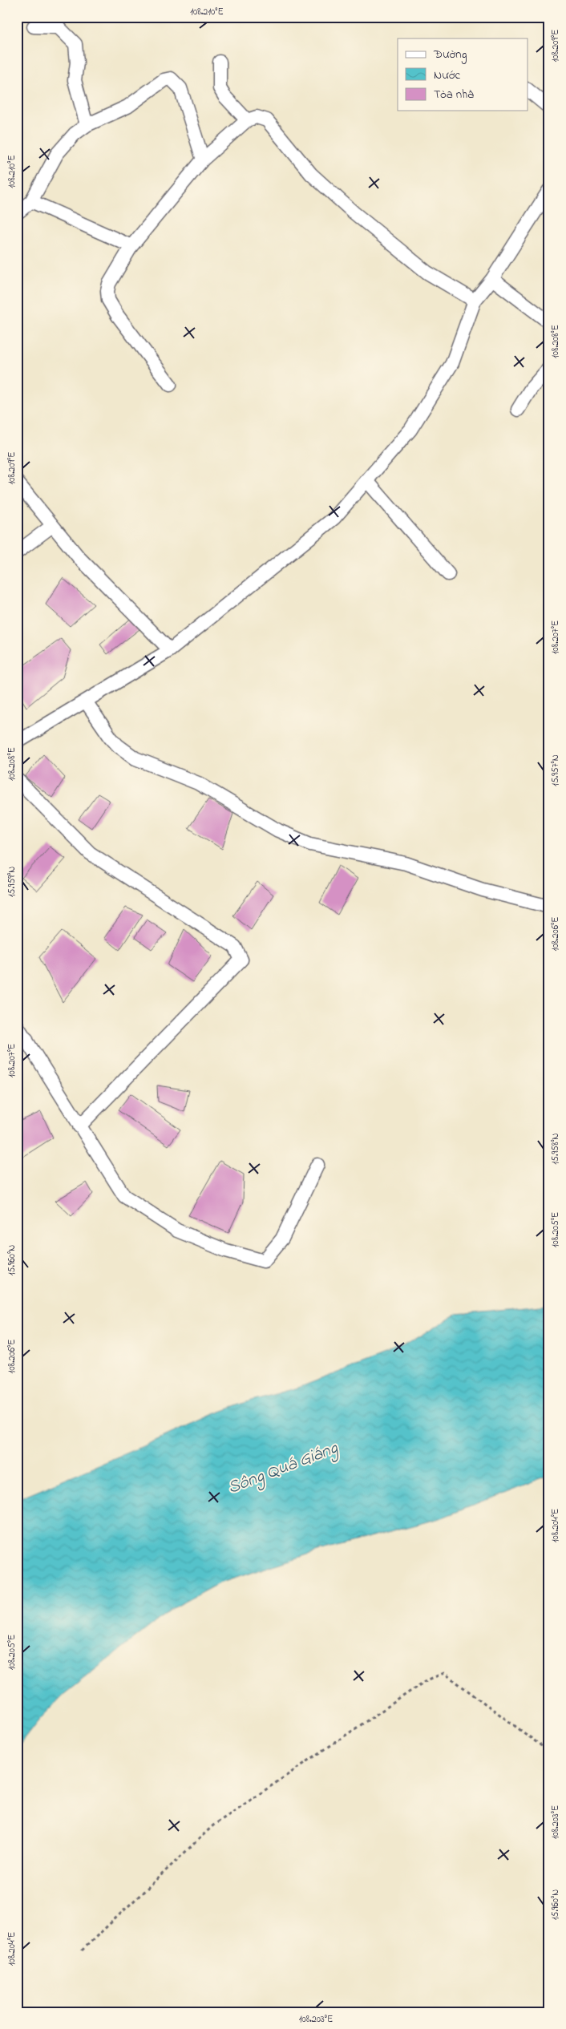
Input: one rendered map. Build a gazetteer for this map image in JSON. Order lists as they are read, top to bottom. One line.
{"water":["Sông Quá Giáng"],"legend":["Đường","Nước","Tòa nhà"],"coordinates":["108.210°E","108.209°E","108.208°E","108.207°E","15.957°N","15.959°N","108.206°E","15.958°N","108.205°E","15.960°N","108.204°E","108.203°E"]}
